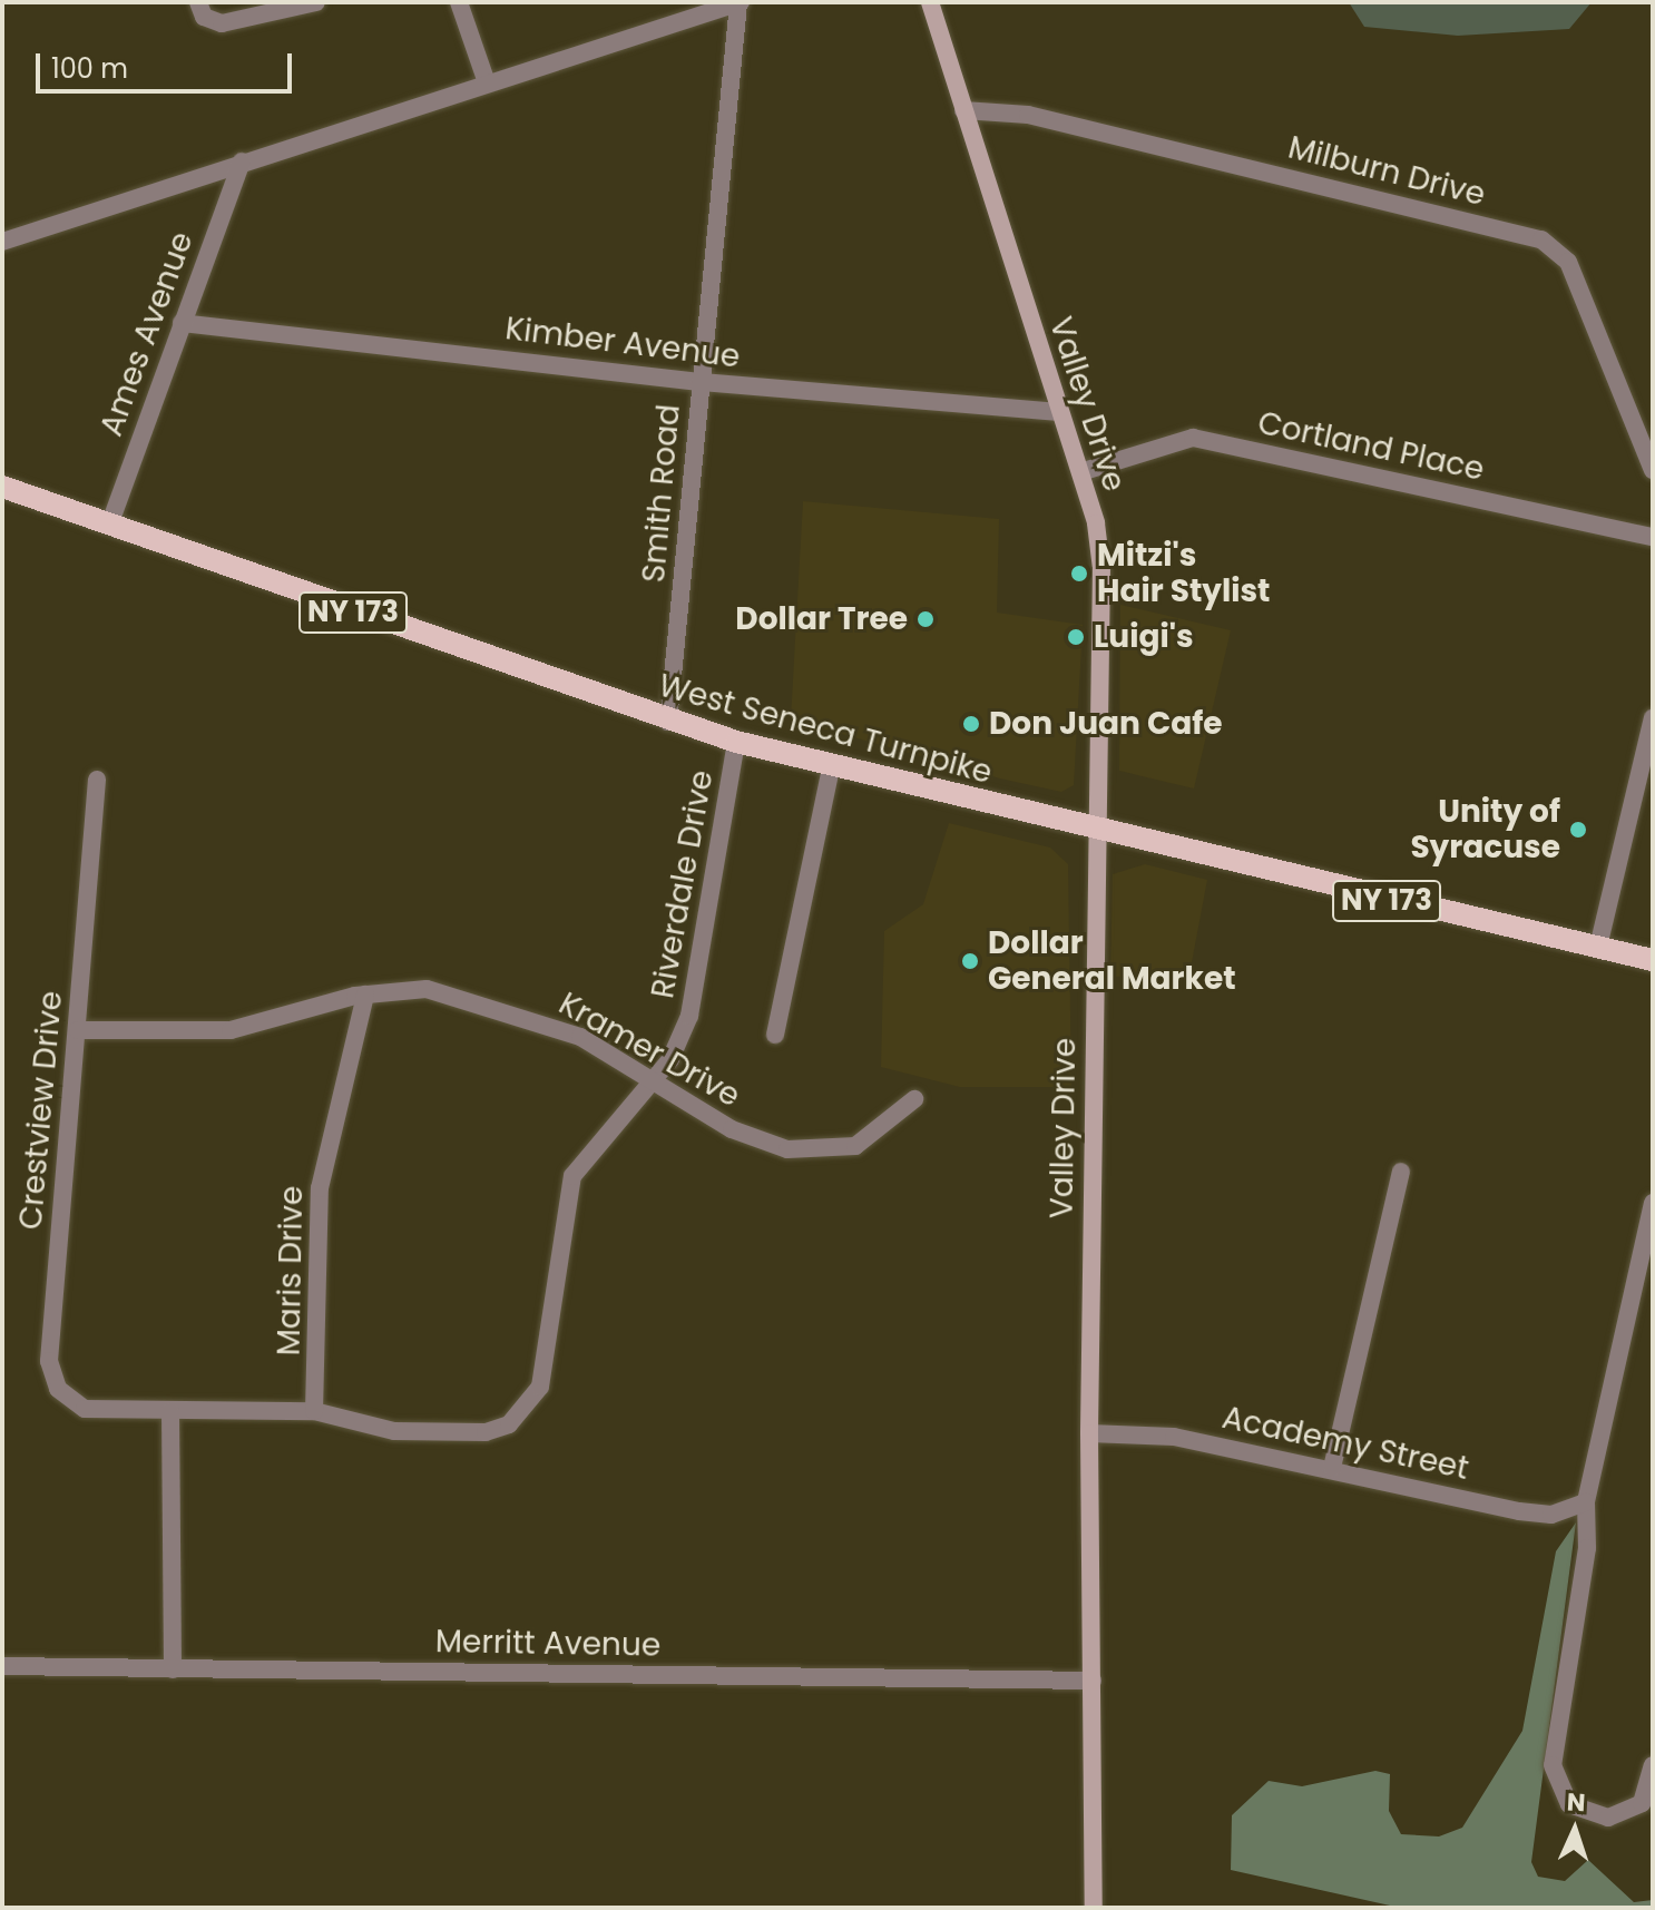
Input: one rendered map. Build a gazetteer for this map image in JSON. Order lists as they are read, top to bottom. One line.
{"streets":{"main road":["Valley Drive","NY 173","West Seneca Turnpike"],"street":["Milburn Drive","Ames Avenue","Kimber Avenue","Cortland Place","Smith Road","Riverdale Drive","Kramer Drive","Crestview Drive","Maris Drive","Academy Street","Merritt Avenue"]},"crossings":[["Milburn Drive","Valley Drive"],["Ames Avenue","Kimber Avenue"],["Ames Avenue","West Seneca Turnpike"],["Kimber Avenue","Valley Drive"],["Kimber Avenue","Smith Road"],["Valley Drive","Cortland Place"],["Valley Drive","West Seneca Turnpike"],["Valley Drive","Academy Street"],["Valley Drive","Merritt Avenue"],["Smith Road","West Seneca Turnpike"],["West Seneca Turnpike","Riverdale Drive"],["Riverdale Drive","Kramer Drive"],["Riverdale Drive","Maris Drive"],["Kramer Drive","Crestview Drive"],["Kramer Drive","Maris Drive"]],"places":["Mitzi's Hair Stylist","Dollar Tree","Luigi's","Don Juan Cafe","Unity of Syracuse","Dollar General Market"],"scale_bar":"100 m","north":"top"}
